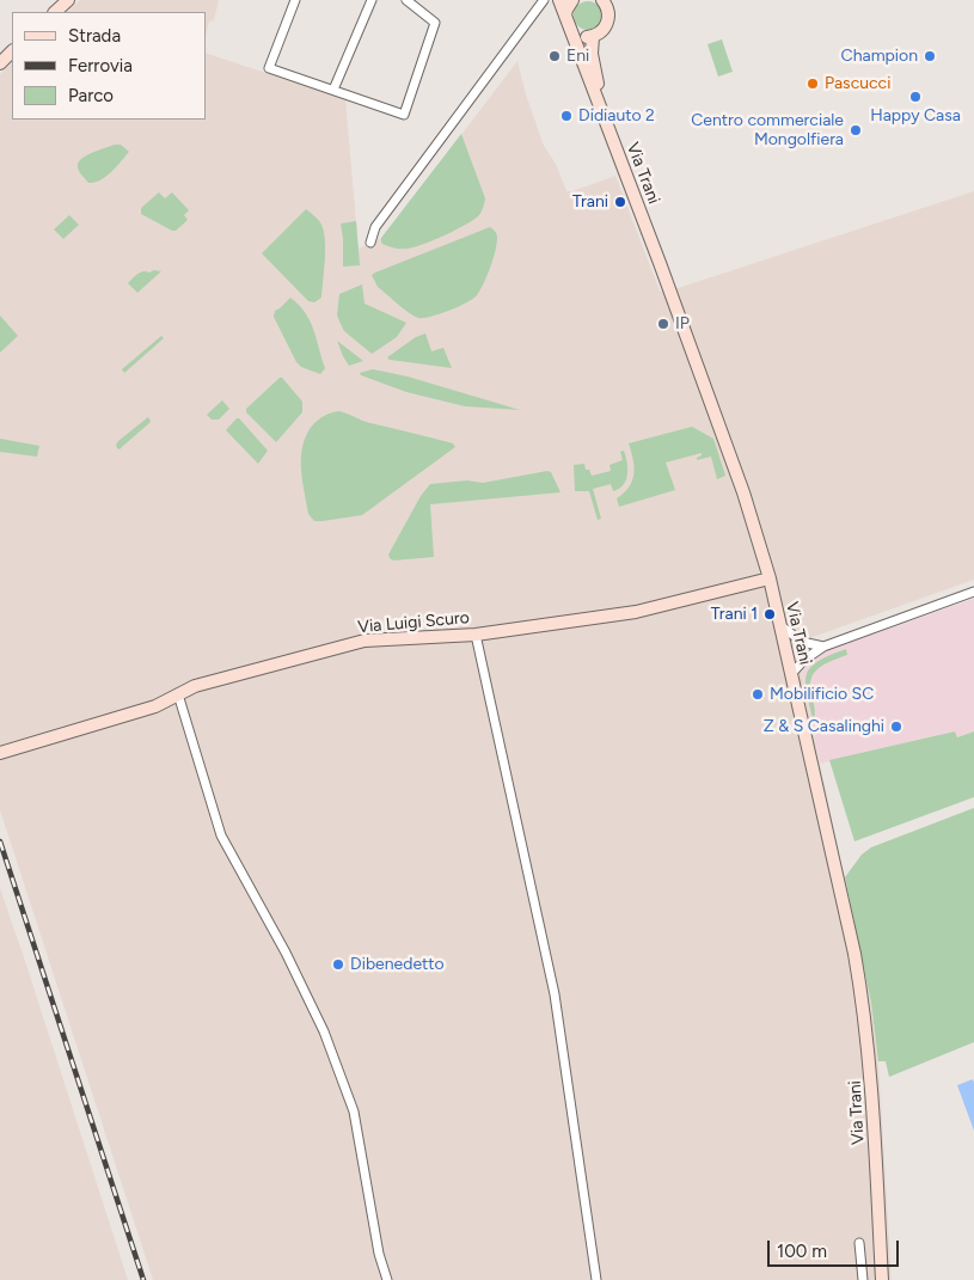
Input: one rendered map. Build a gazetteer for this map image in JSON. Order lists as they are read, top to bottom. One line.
{"streets":{"main road":["Via Trani","Via Luigi Scuro"]},"crossings":[["Via Trani","Via Luigi Scuro"]],"places":["Eni","Champion","Pascucci","Happy Casa","Didiauto 2","Centro commerciale Mongolfiera","Trani","IP","Trani 1","Mobilificio SC","Z & S Casalinghi","Dibenedetto"],"legend":["Strada","Ferrovia","Parco"],"scale_bar":"100 m"}
